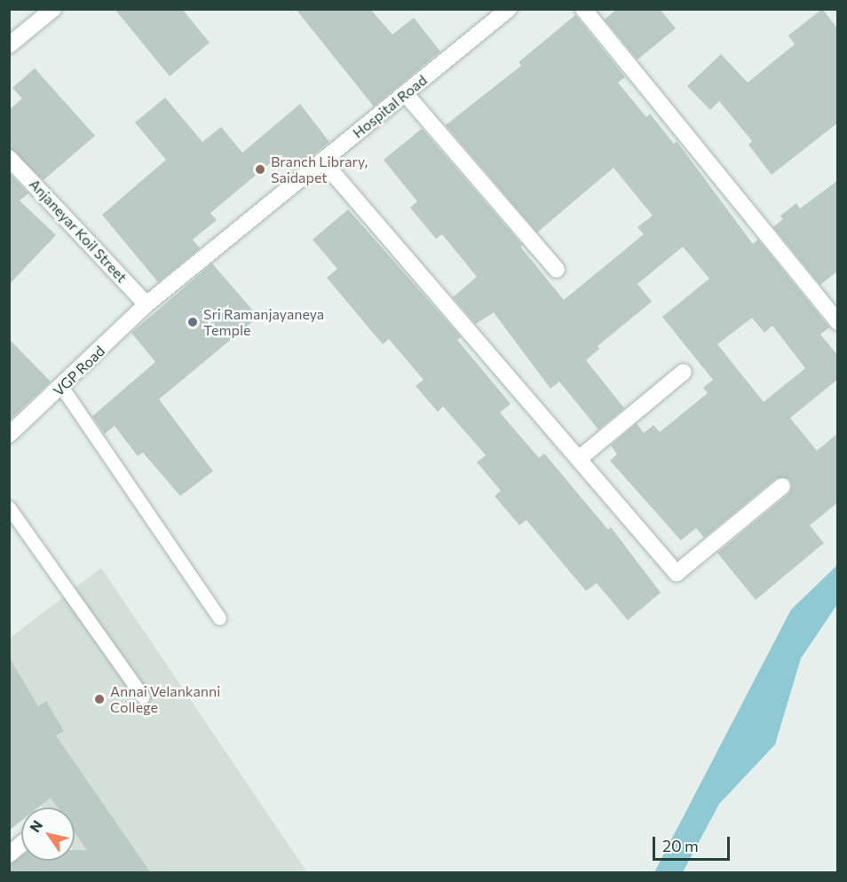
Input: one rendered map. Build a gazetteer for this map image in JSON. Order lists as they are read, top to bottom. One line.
{"streets":{"street":["Hospital Road","Anjaneyar Koil Street","VGP Road"]},"crossings":[["Hospital Road","Anjaneyar Koil Street"],["Hospital Road","VGP Road"],["Anjaneyar Koil Street","VGP Road"]],"places":["Branch Library, Saidapet","Sri Ramanjayaneya Temple","Annai Velankanni College"],"scale_bar":"20 m","north":"top left"}
